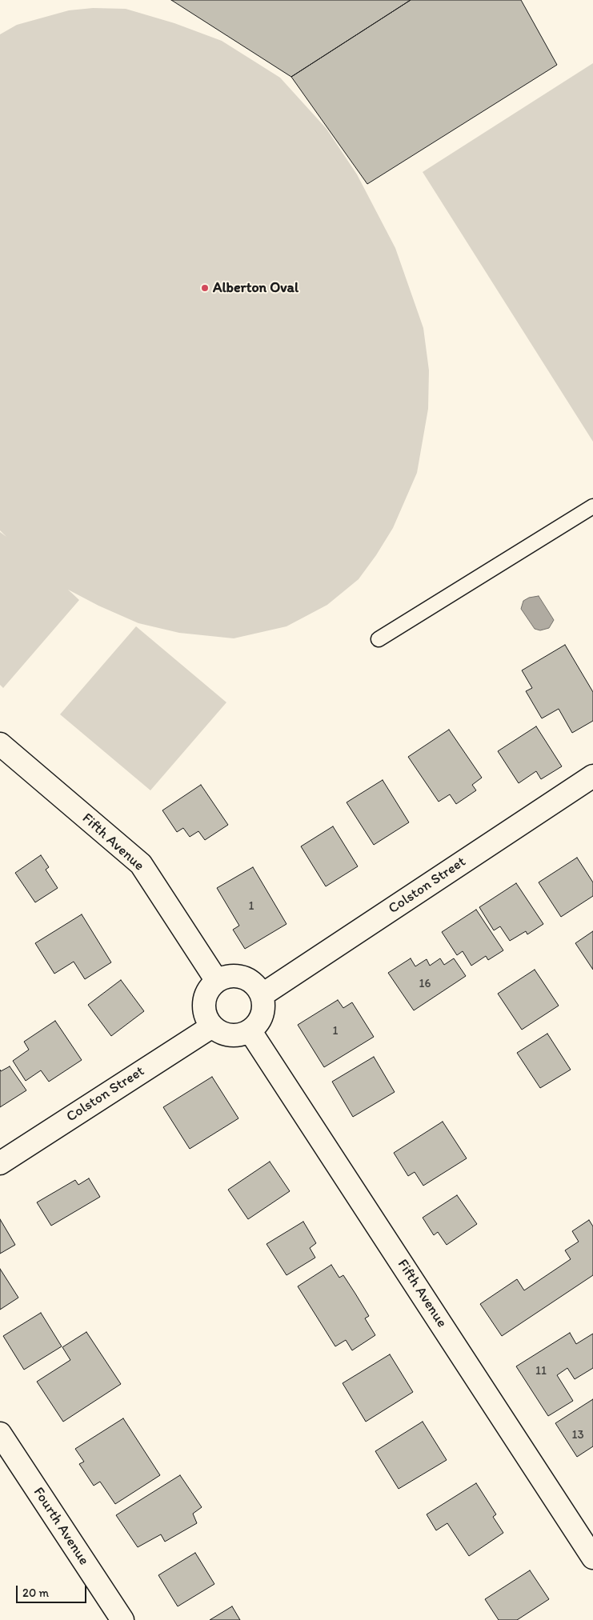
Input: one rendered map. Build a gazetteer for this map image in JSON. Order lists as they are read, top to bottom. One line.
{"streets":{"street":["Fifth Avenue","Colston Street","Fourth Avenue"]},"crossings":[["Fifth Avenue","Colston Street"]],"places":["Alberton Oval"],"house_numbers":["1","16","1","11","13"],"scale_bar":"20 m"}
